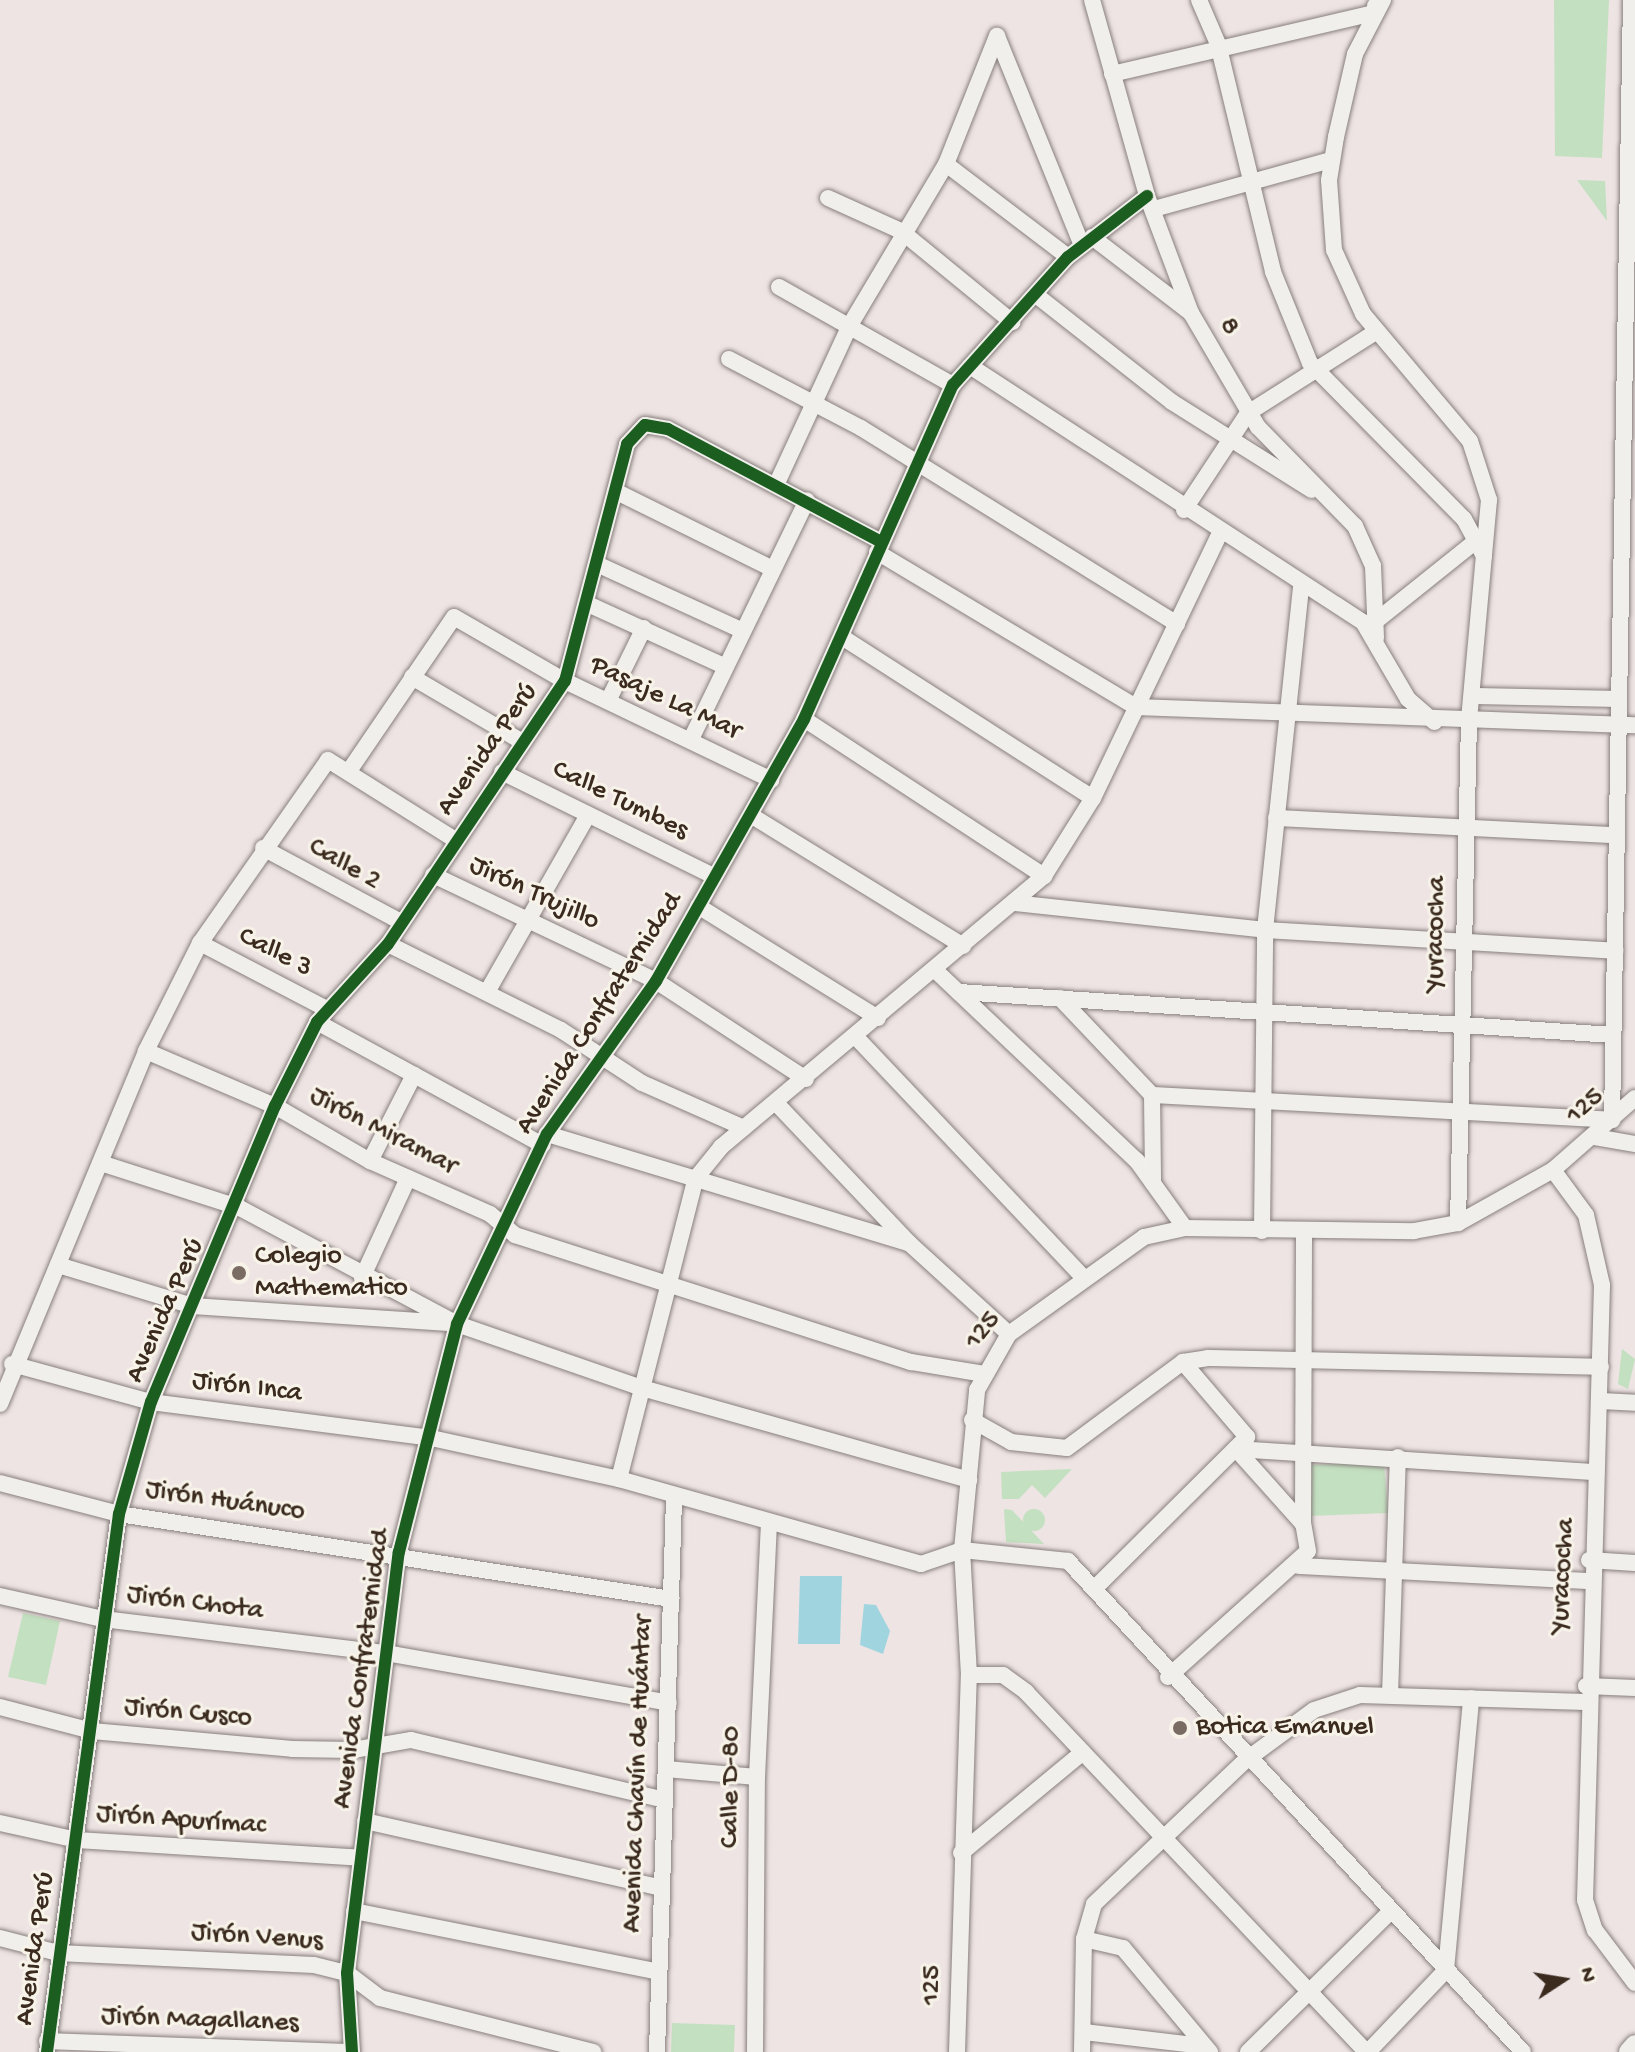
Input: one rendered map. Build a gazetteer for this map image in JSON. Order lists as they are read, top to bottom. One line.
{"streets":{"street":["8","Pasaje La Mar","Avenida Perú","Calle Tumbes","Calle 2","Jirón Trujillo","Yuracocha","Calle 3","Avenida Confraternidad","125","Jirón Miramar","Jirón Inca","Jirón Huánuco","Jirón Chota","Jirón Cusco","Avenida Chavín de Huántar","Calle D-80","Jirón Apurímac","Jirón Venus","Jirón Magallanes"]},"crossings":[["8","Avenida Confraternidad"],["Pasaje La Mar","Avenida Perú"],["Pasaje La Mar","Avenida Confraternidad"],["Avenida Perú","Calle Tumbes"],["Avenida Perú","Calle 2"],["Avenida Perú","Jirón Trujillo"],["Avenida Perú","Calle 3"],["Avenida Perú","Jirón Miramar"],["Avenida Perú","Jirón Inca"],["Avenida Perú","Jirón Huánuco"],["Avenida Perú","Jirón Chota"],["Avenida Perú","Jirón Cusco"],["Avenida Perú","Jirón Apurímac"],["Avenida Perú","Jirón Venus"],["Avenida Perú","Jirón Magallanes"],["Calle Tumbes","Avenida Confraternidad"],["Jirón Trujillo","Avenida Confraternidad"],["Yuracocha","Avenida Confraternidad"],["Yuracocha","125"],["Calle 3","Avenida Confraternidad"],["Avenida Confraternidad","Jirón Miramar"],["Avenida Confraternidad","Jirón Inca"],["Avenida Confraternidad","Jirón Huánuco"],["Avenida Confraternidad","Jirón Chota"],["Avenida Confraternidad","Jirón Cusco"],["Avenida Confraternidad","Jirón Apurímac"],["Avenida Confraternidad","Jirón Venus"],["Avenida Confraternidad","Jirón Magallanes"],["125","Jirón Miramar"],["125","Jirón Inca"],["Jirón Inca","Avenida Chavín de Huántar"],["Jirón Inca","Calle D-80"],["Jirón Huánuco","Avenida Chavín de Huántar"],["Jirón Chota","Avenida Chavín de Huántar"],["Jirón Cusco","Avenida Chavín de Huántar"]],"places":["Colegio Mathematico","Botica Emanuel"],"north":"right"}
